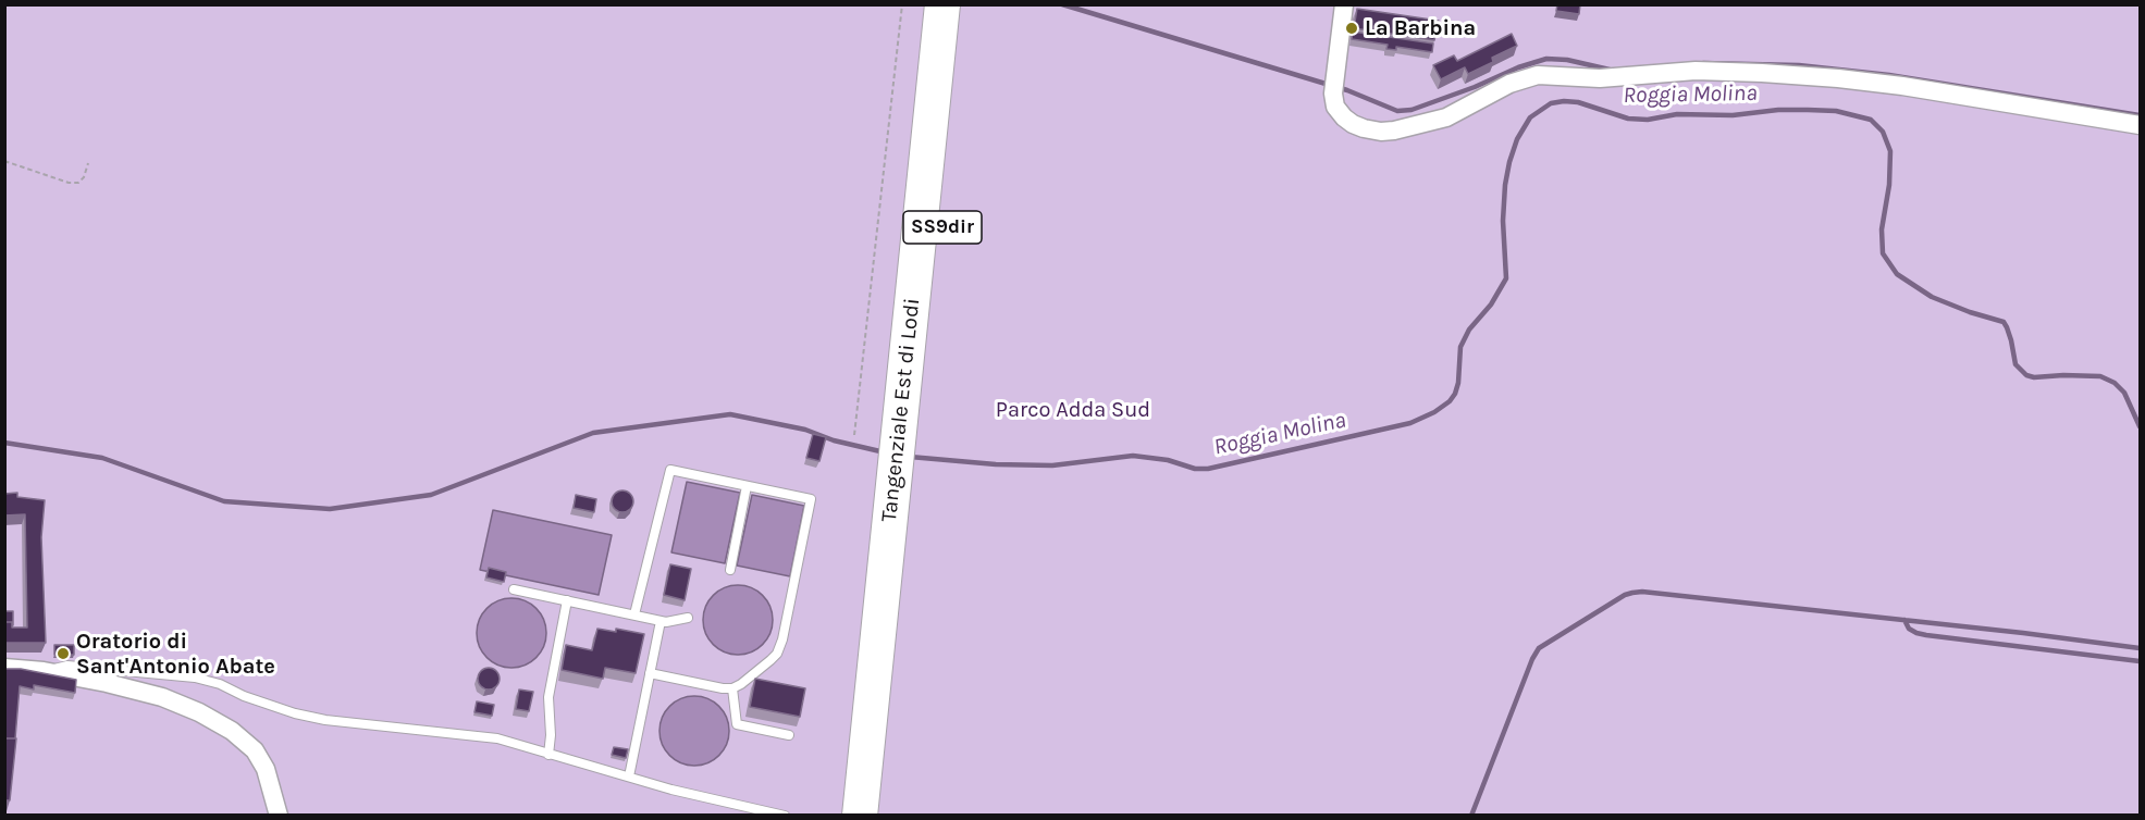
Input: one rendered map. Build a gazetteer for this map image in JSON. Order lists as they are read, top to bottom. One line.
{"streets":{"highway":["SS9dir","Tangenziale Est di Lodi"]},"water":["Roggia Molina"],"parks":["Parco Adda Sud"],"places":["La Barbina","Oratorio di Sant'Antonio Abate"]}
